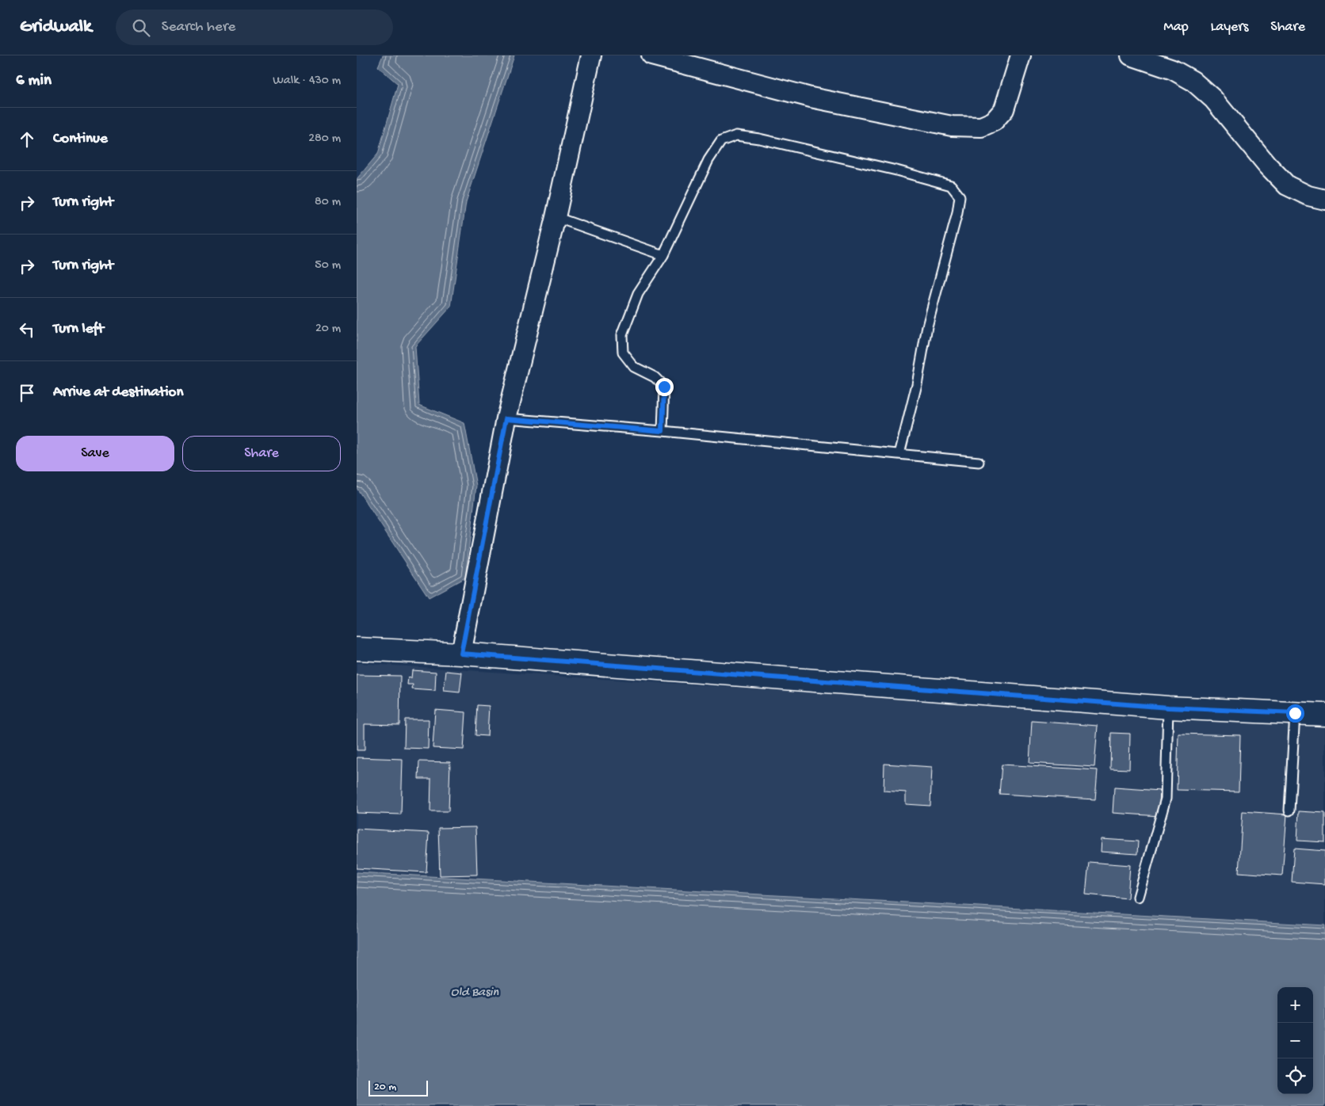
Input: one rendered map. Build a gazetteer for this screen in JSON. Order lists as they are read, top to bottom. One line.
{"water":["Old Basin"],"scale_bar":"20 m","page":{"header":"Gridwalk","search":"Search here","nav":["Map","Layers","Share"],"heading":["6 min","Walk · 430 m"],"list":[["Continue","280 m"],["Turn right","80 m"],["Turn right","50 m"],["Turn left","20 m"],"Arrive at destination"],"buttons":["Save","Share"],"map_buttons":["+","−"],"scale":"20 m"}}
